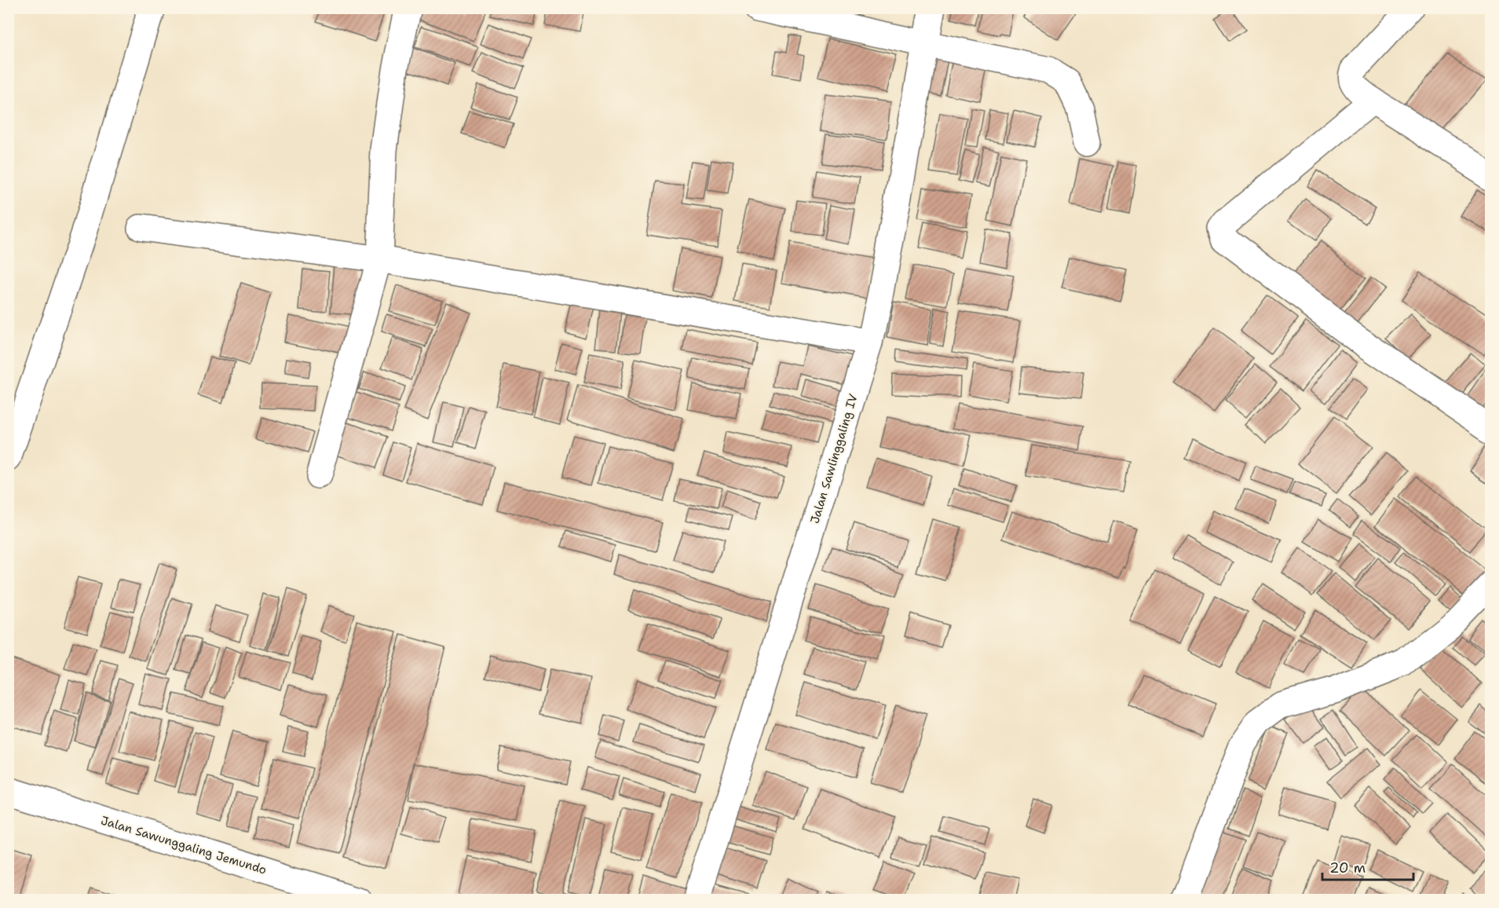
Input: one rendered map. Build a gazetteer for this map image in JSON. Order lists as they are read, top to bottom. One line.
{"streets":{"street":["Jalan Sawlinggaling IV","Jalan Sawunggaling Jemundo"]},"scale_bar":"20 m"}
